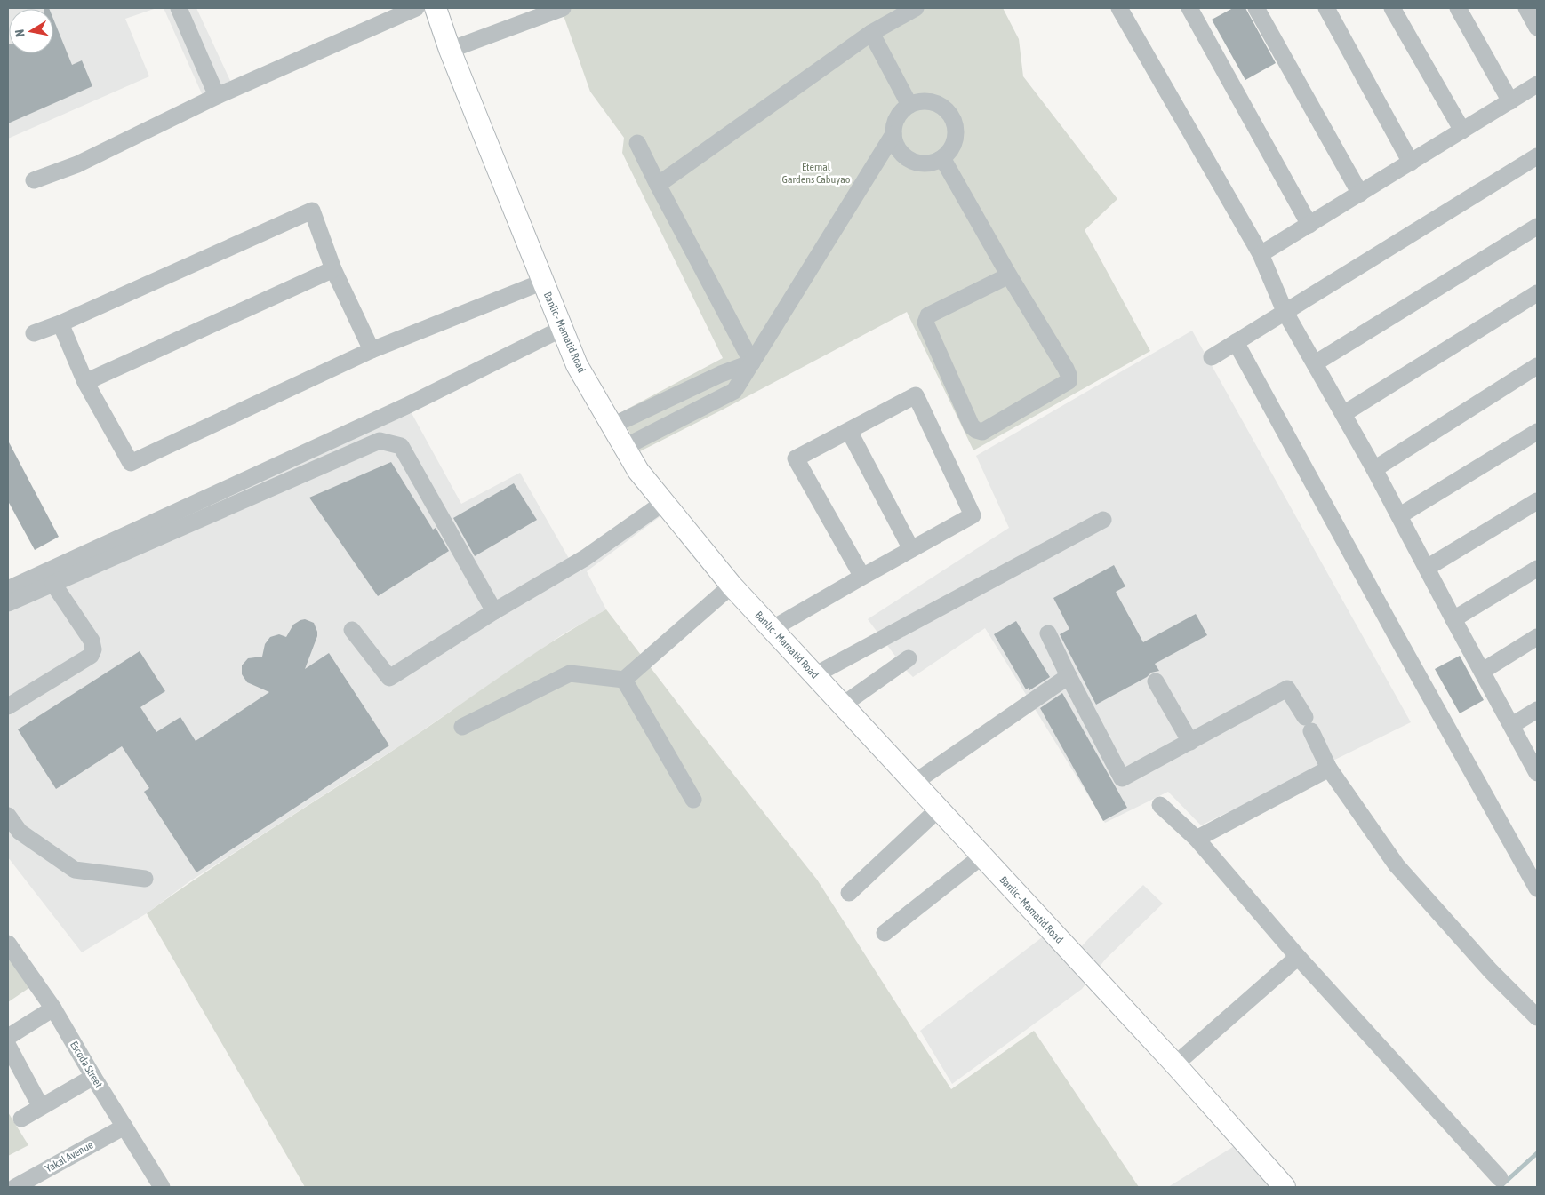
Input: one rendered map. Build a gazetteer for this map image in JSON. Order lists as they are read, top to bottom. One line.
{"streets":{"main road":["Banlic - Mamatid Road"],"street":["Escoda Street","Yakal Avenue"]},"crossings":[["Escoda Street","Yakal Avenue"]],"parks":["Eternal Gardens Cabuyao"],"north":"left"}
